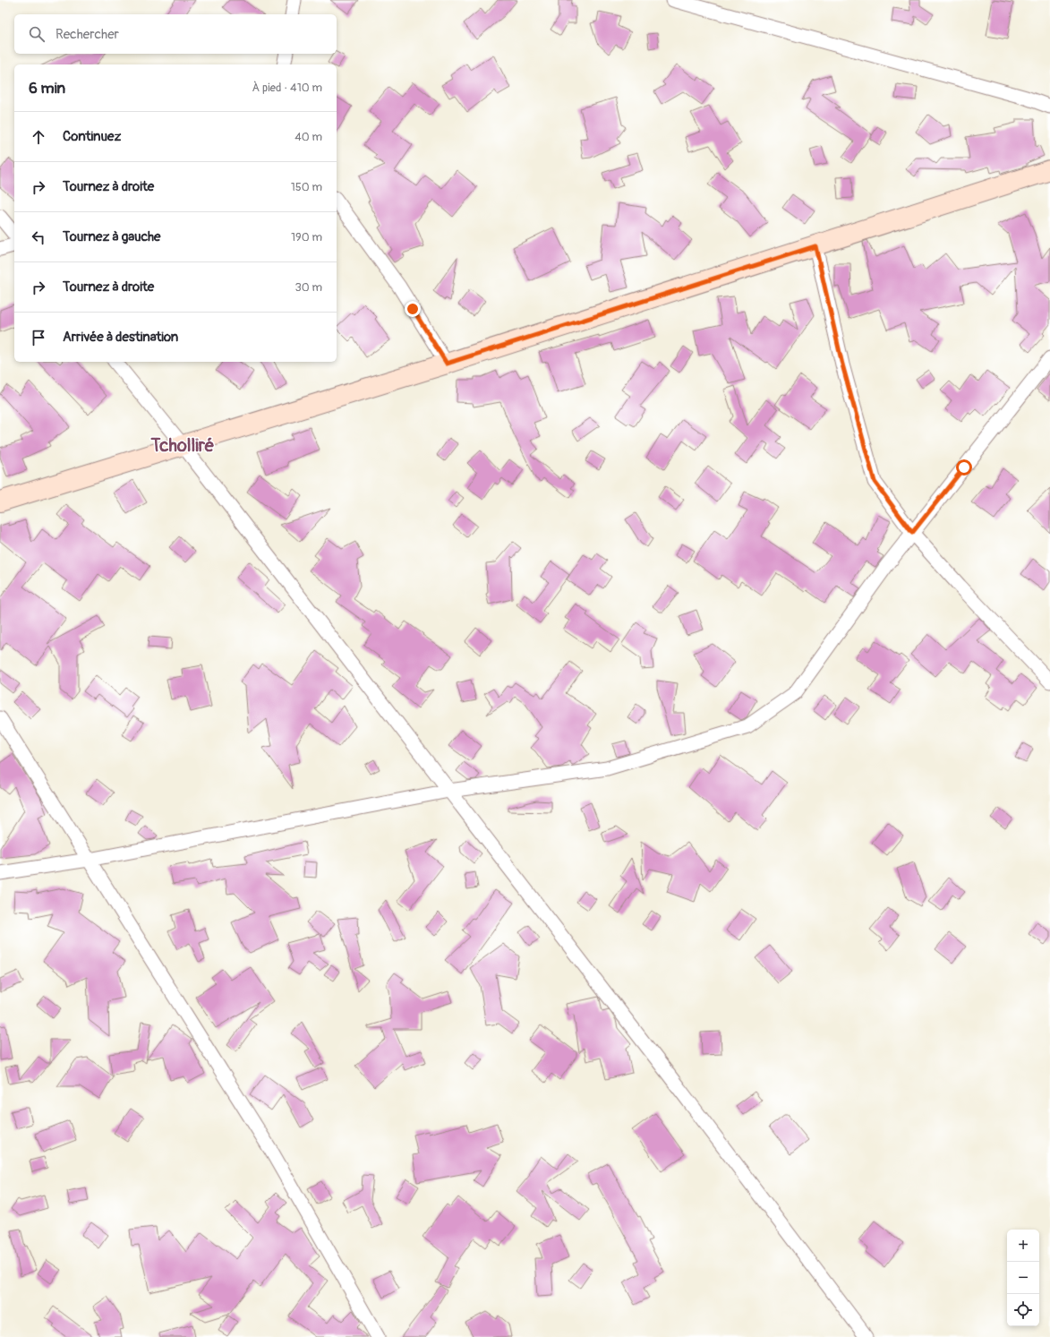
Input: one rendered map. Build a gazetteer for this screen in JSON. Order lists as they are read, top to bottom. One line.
{"districts":["Tcholliré"],"page":{"search":"Rechercher","heading":["6 min","À pied · 410 m"],"list":[["Continuez","40 m"],["Tournez à droite","150 m"],["Tournez à gauche","190 m"],["Tournez à droite","30 m"],"Arrivée à destination"],"map_buttons":["+","−"]}}
